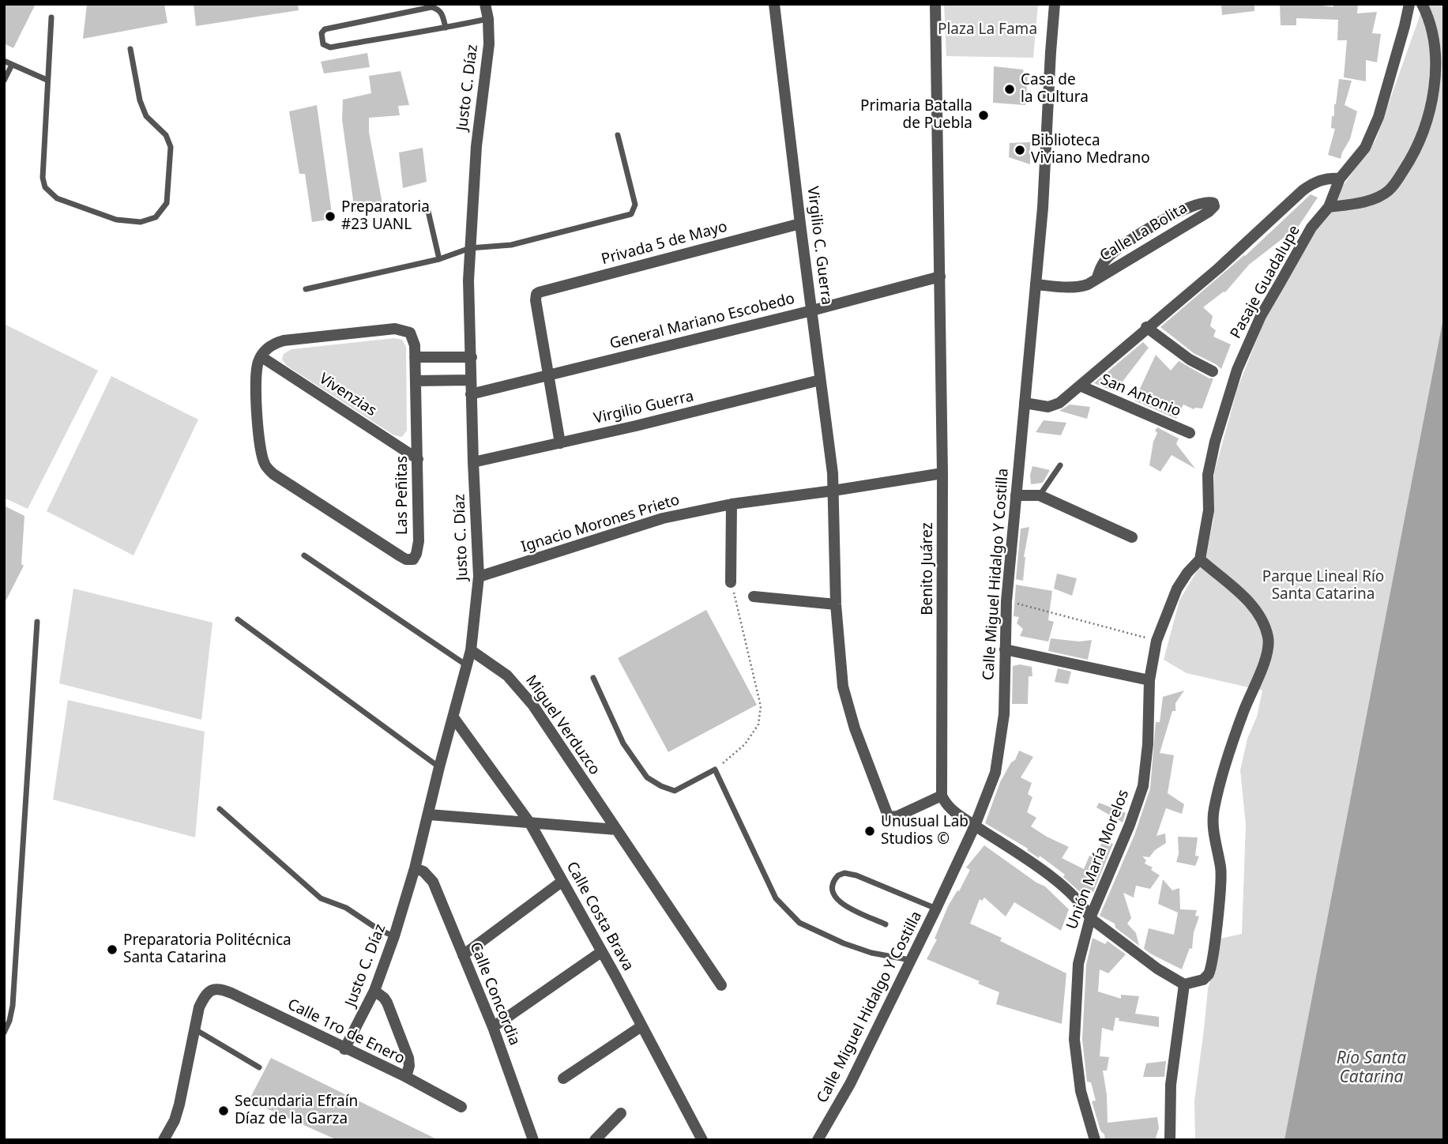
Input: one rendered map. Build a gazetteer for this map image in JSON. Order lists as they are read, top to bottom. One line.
{"streets":{"street":["Justo C. Díaz","Calle La Bolita","Privada 5 de Mayo","Virgilio C. Guerra","Pasaje Guadalupe","General Mariano Escobedo","Vivenzias","San Antonio","Virgilio Guerra","Las Peñitas","Ignacio Morones Prieto","Benito Juárez","Calle Miguel Hidalgo Y Costilla","Miguel Verduzco","Unión María Morelos","Calle Costa Brava","Calle Concordia","Calle 1ro de Enero"]},"crossings":[["Justo C. Díaz","General Mariano Escobedo"],["Justo C. Díaz","Virgilio Guerra"],["Justo C. Díaz","Ignacio Morones Prieto"],["Justo C. Díaz","Miguel Verduzco"],["Justo C. Díaz","Calle Costa Brava"],["Justo C. Díaz","Calle Concordia"],["Justo C. Díaz","Calle 1ro de Enero"],["Calle La Bolita","Calle Miguel Hidalgo Y Costilla"],["Privada 5 de Mayo","Virgilio C. Guerra"],["Privada 5 de Mayo","General Mariano Escobedo"],["Virgilio C. Guerra","General Mariano Escobedo"],["Virgilio C. Guerra","Virgilio Guerra"],["Virgilio C. Guerra","Ignacio Morones Prieto"],["Pasaje Guadalupe","San Antonio"],["Pasaje Guadalupe","Calle Miguel Hidalgo Y Costilla"],["Pasaje Guadalupe","Unión María Morelos"],["General Mariano Escobedo","Benito Juárez"],["Vivenzias","Las Peñitas"],["Ignacio Morones Prieto","Benito Juárez"]],"water":["Río Santa Catarina"],"parks":["Plaza La Fama","Parque Lineal Río Santa Catarina"],"places":["Casa de la Cultura","Primaria Batalla de Puebla","Biblioteca Viviano Medrano","Preparatoria #23 UANL","Unusual Lab Studios ©","Preparatoria Politécnica Santa Catarina","Secundaria Efraín Díaz de la Garza"]}
